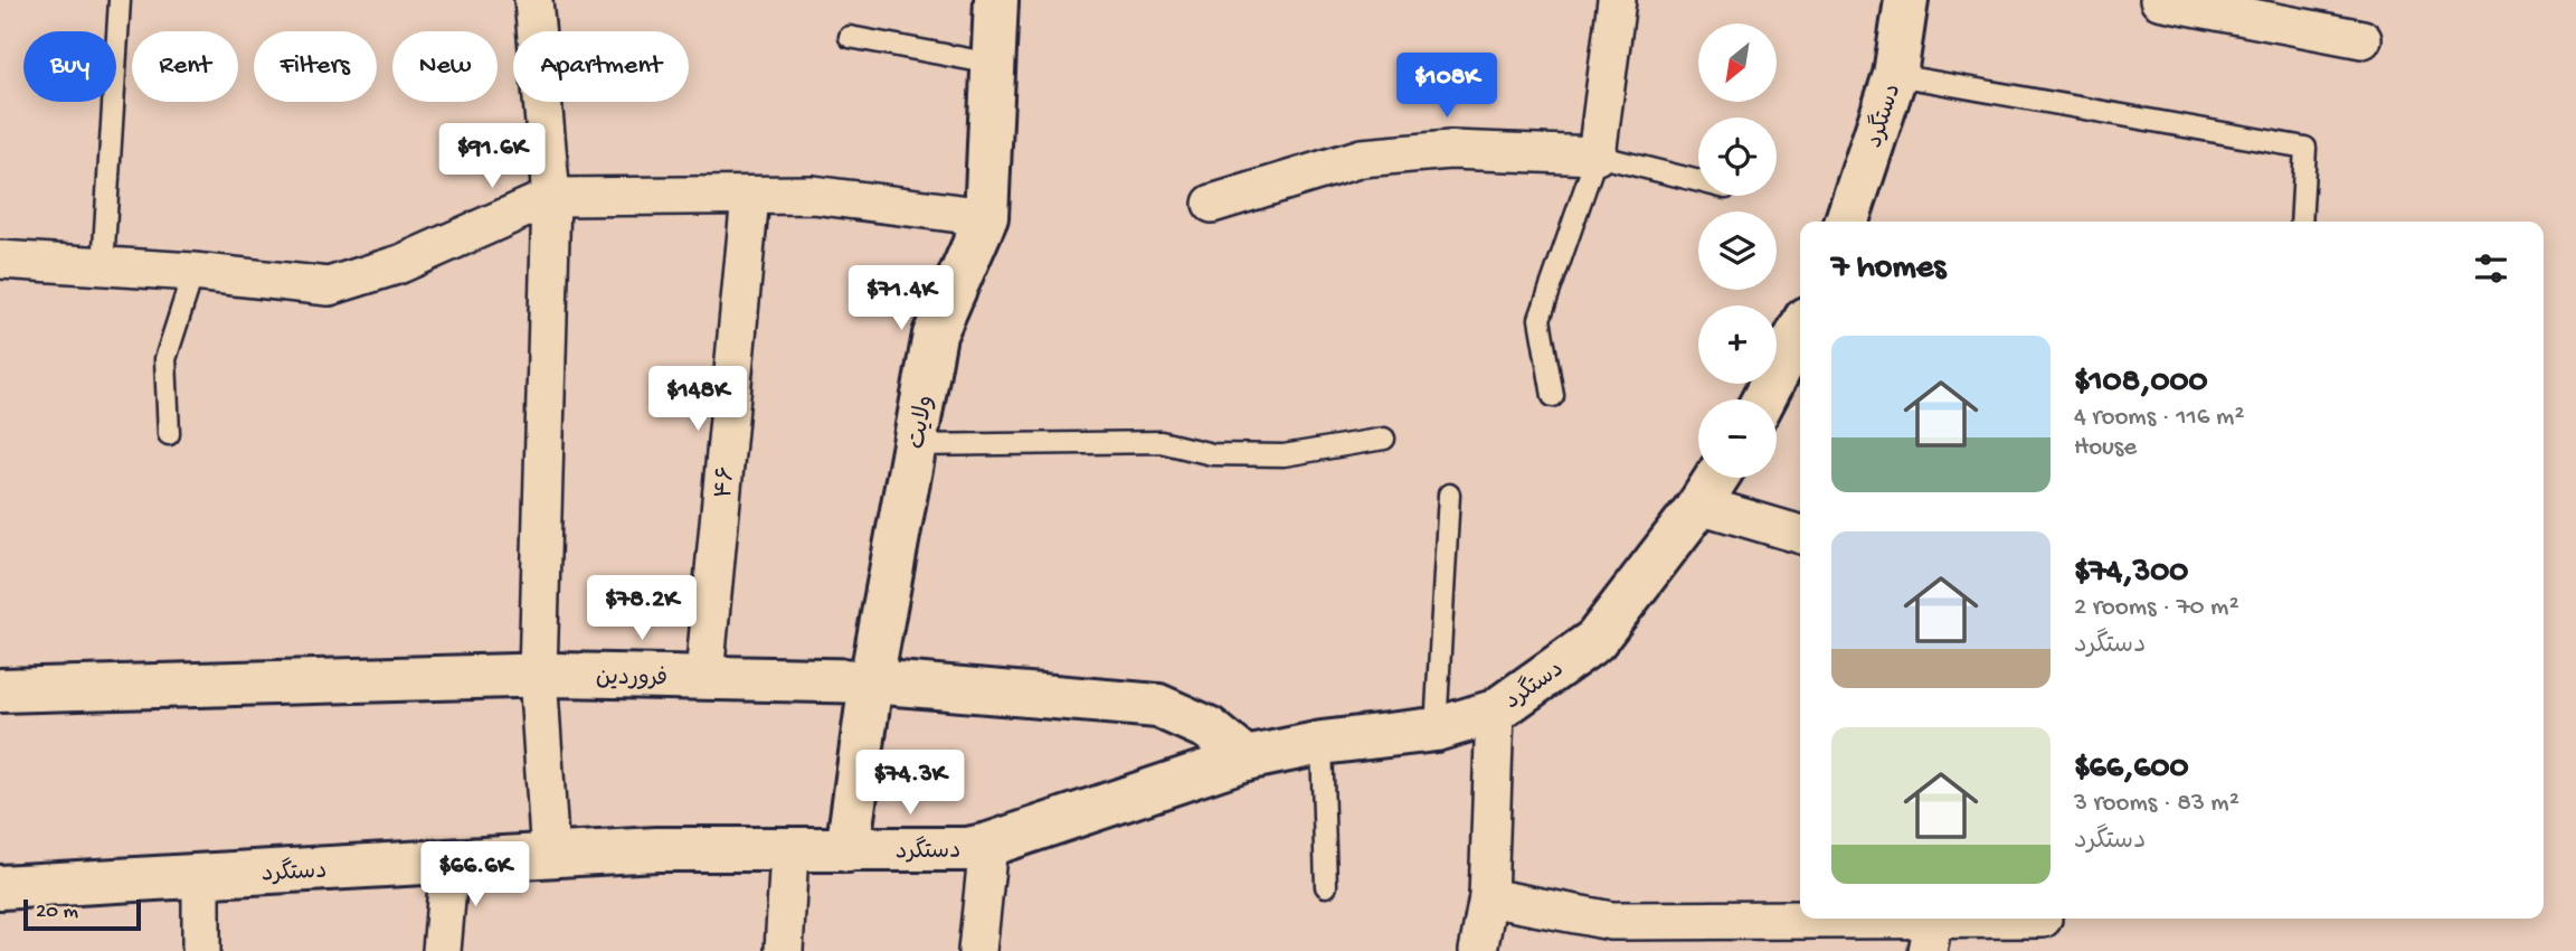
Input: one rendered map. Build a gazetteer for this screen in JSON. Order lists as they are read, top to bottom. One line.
{"streets":{"main road":["دستگرد","ولایت","فروردین"],"street":["۴۶"]},"crossings":[["دستگرد","ولایت"],["دستگرد","فروردین"],["ولایت","فروردین"],["۴۶","فروردین"]],"scale_bar":"20 m","north":"bottom left","page":{"map_buttons":["+","−"],"chip":["Buy","Rent","Filters","New","Apartment"],"price":["$108K","$91.6K","$71.4K","$148K","$78.2K","$74.3K","$66.6K"],"heading":"7 homes","list":[{"name":"$108,000","note":"4 rooms · 116 m² · House"},{"name":"$74,300","note":"2 rooms · 70 m² · دستگرد"},{"name":"$66,600","note":"3 rooms · 83 m² · دستگرد"}],"scale":"20 m"}}
